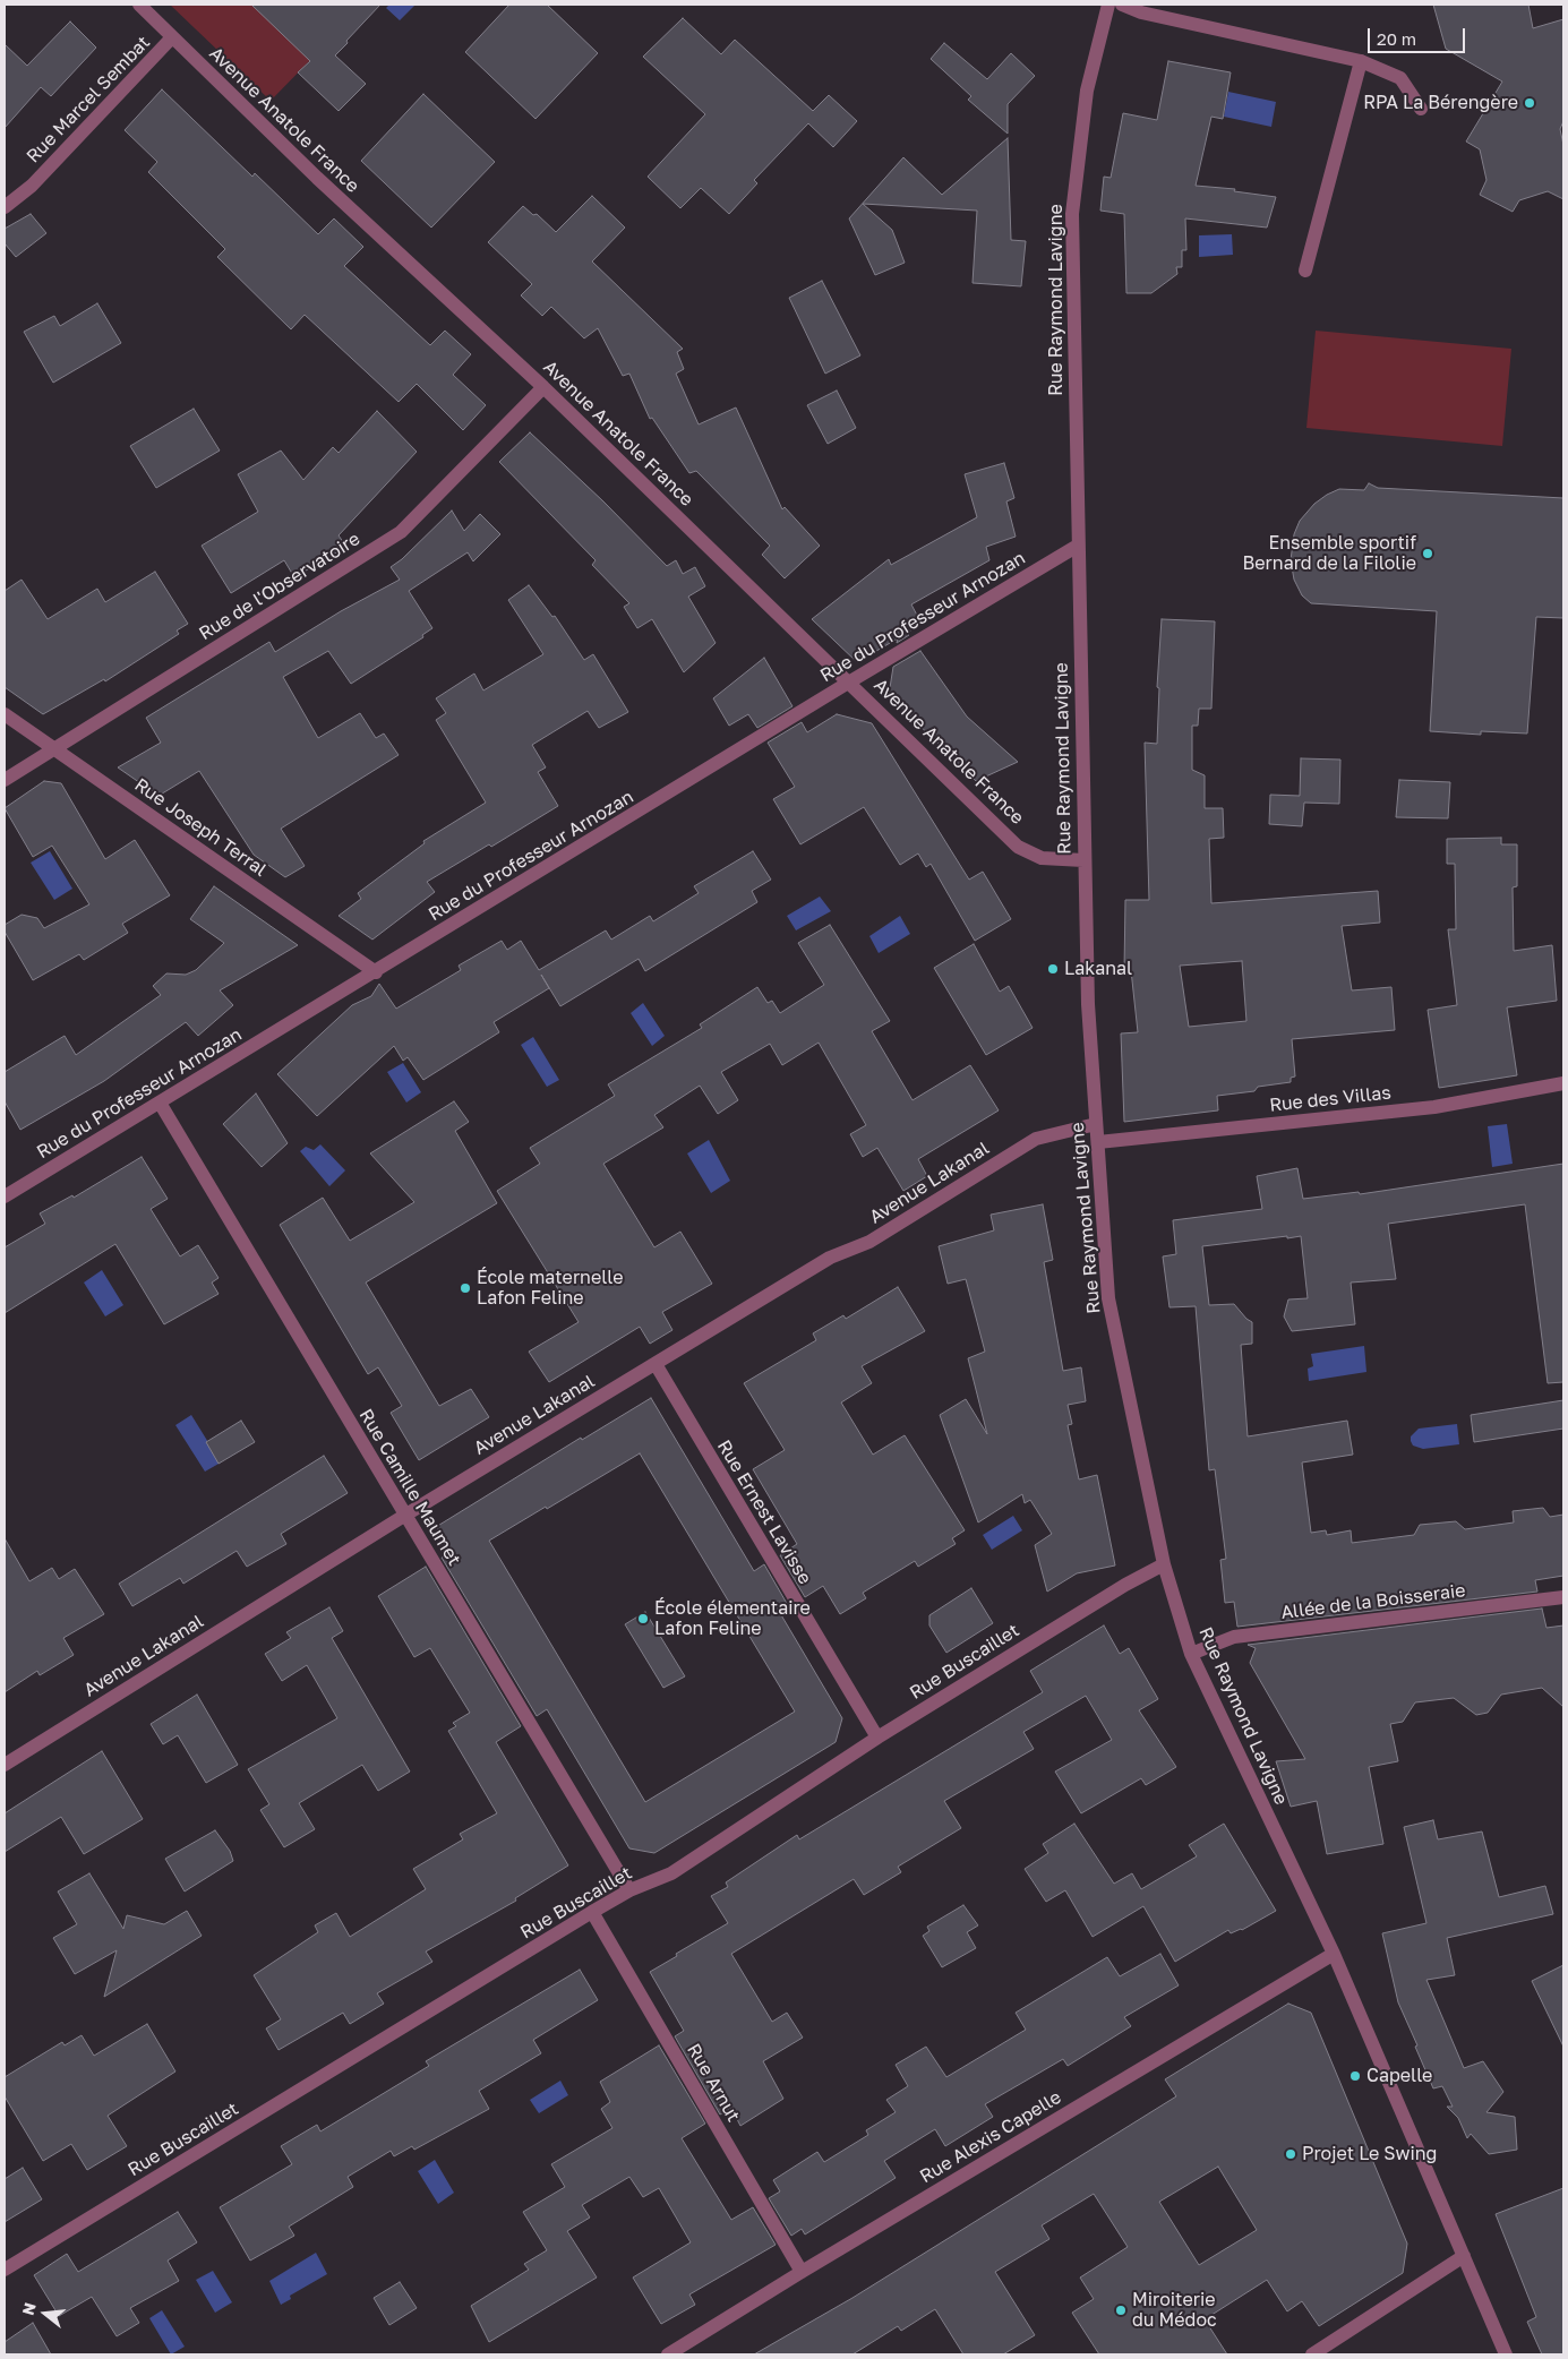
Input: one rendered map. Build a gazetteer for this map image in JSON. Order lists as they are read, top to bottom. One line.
{"streets":{"street":["Rue Marcel Sembat","Avenue Anatole France","Rue Raymond Lavigne","Rue de l'Observatoire","Rue du Professeur Arnozan","Rue Joseph Terral","Rue des Villas","Avenue Lakanal","Rue Camille Maumet","Rue Ernest Lavisse","Allée de la Boisseraie","Rue Buscaillet","Rue Arnut","Rue Alexis Capelle"]},"crossings":[["Rue Marcel Sembat","Avenue Anatole France"],["Avenue Anatole France","Rue Raymond Lavigne"],["Avenue Anatole France","Rue de l'Observatoire"],["Avenue Anatole France","Rue du Professeur Arnozan"],["Rue Raymond Lavigne","Rue du Professeur Arnozan"],["Rue Raymond Lavigne","Rue des Villas"],["Rue Raymond Lavigne","Avenue Lakanal"],["Rue Raymond Lavigne","Allée de la Boisseraie"],["Rue Raymond Lavigne","Rue Buscaillet"],["Rue Raymond Lavigne","Rue Alexis Capelle"],["Rue de l'Observatoire","Rue Joseph Terral"],["Rue du Professeur Arnozan","Rue Joseph Terral"],["Rue du Professeur Arnozan","Rue Camille Maumet"],["Avenue Lakanal","Rue Camille Maumet"],["Avenue Lakanal","Rue Ernest Lavisse"],["Rue Camille Maumet","Rue Buscaillet"],["Rue Ernest Lavisse","Rue Buscaillet"],["Rue Buscaillet","Rue Arnut"],["Rue Arnut","Rue Alexis Capelle"]],"places":["RPA La Bérengère","Ensemble sportif Bernard de la Filolie","Lakanal","École maternelle Lafon Feline","École élementaire Lafon Feline","Capelle","Projet Le Swing","Miroiterie du Médoc"],"scale_bar":"20 m","north":"left"}
